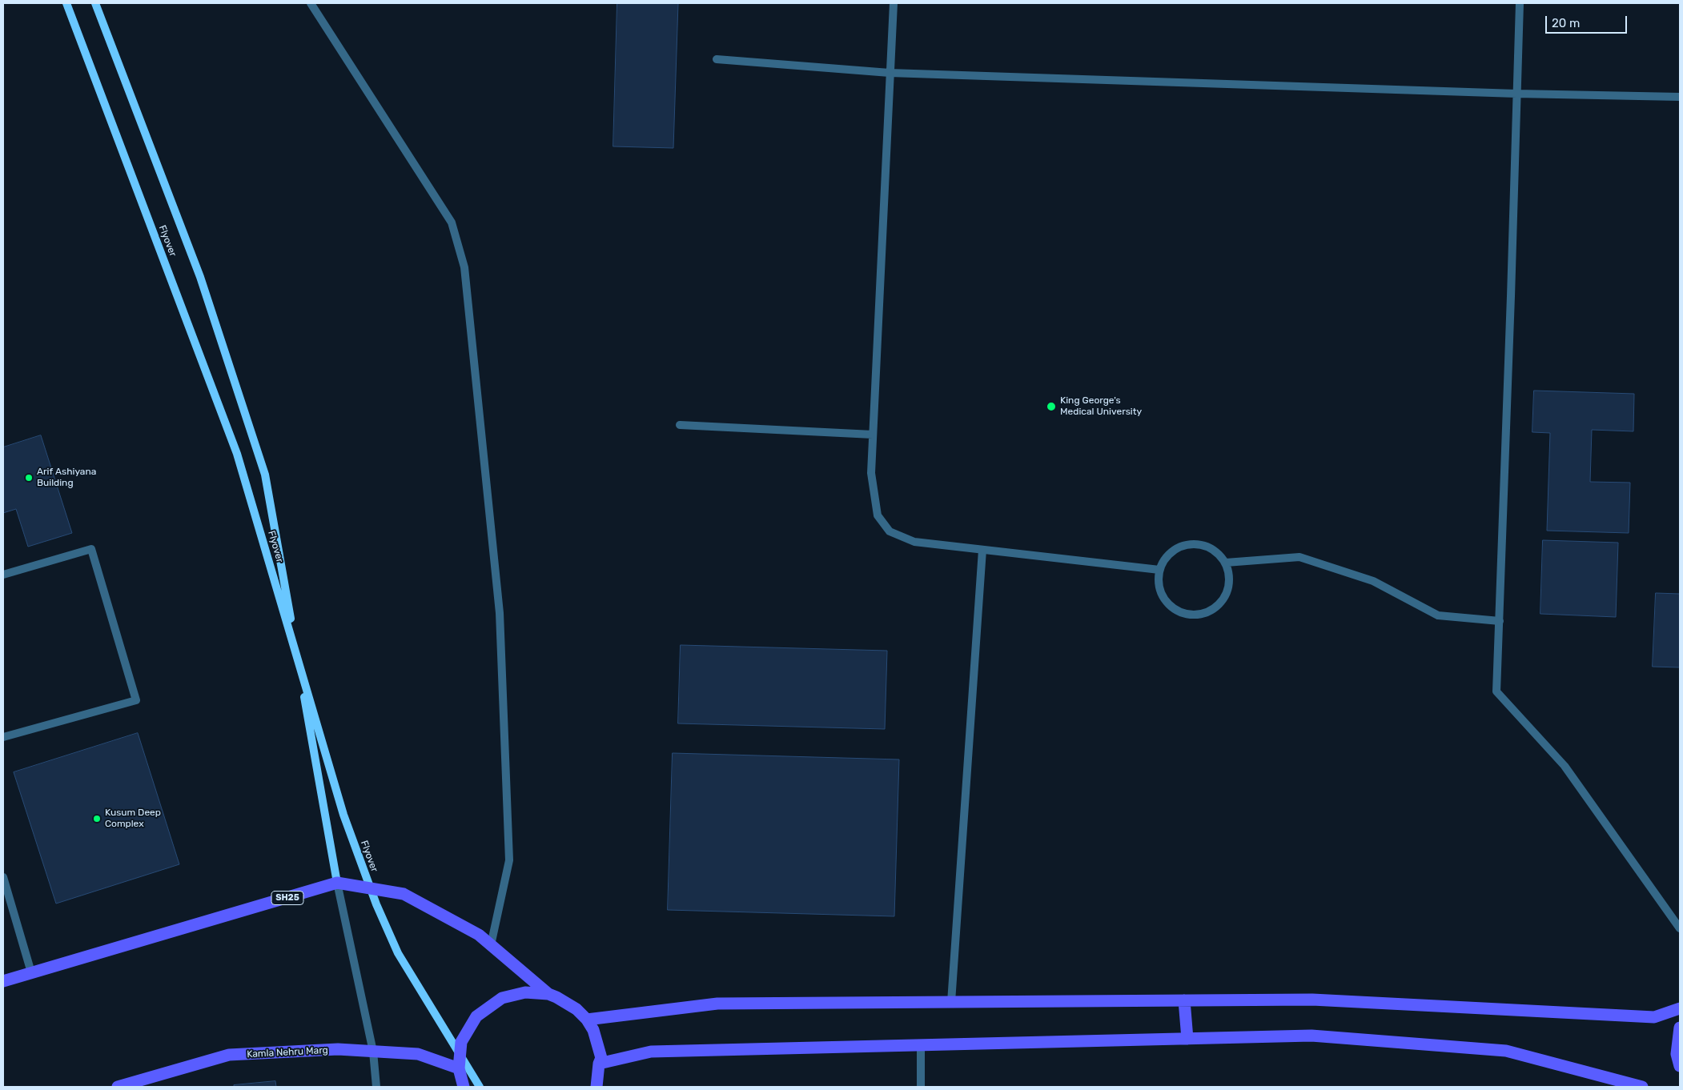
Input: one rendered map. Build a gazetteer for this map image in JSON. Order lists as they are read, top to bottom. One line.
{"streets":{"main road":["Flyover","SH25","Kamla Nehru Marg"]},"places":["King George's Medical University","Arif Ashiyana Building","Kusum Deep Complex"],"scale_bar":"20 m"}
